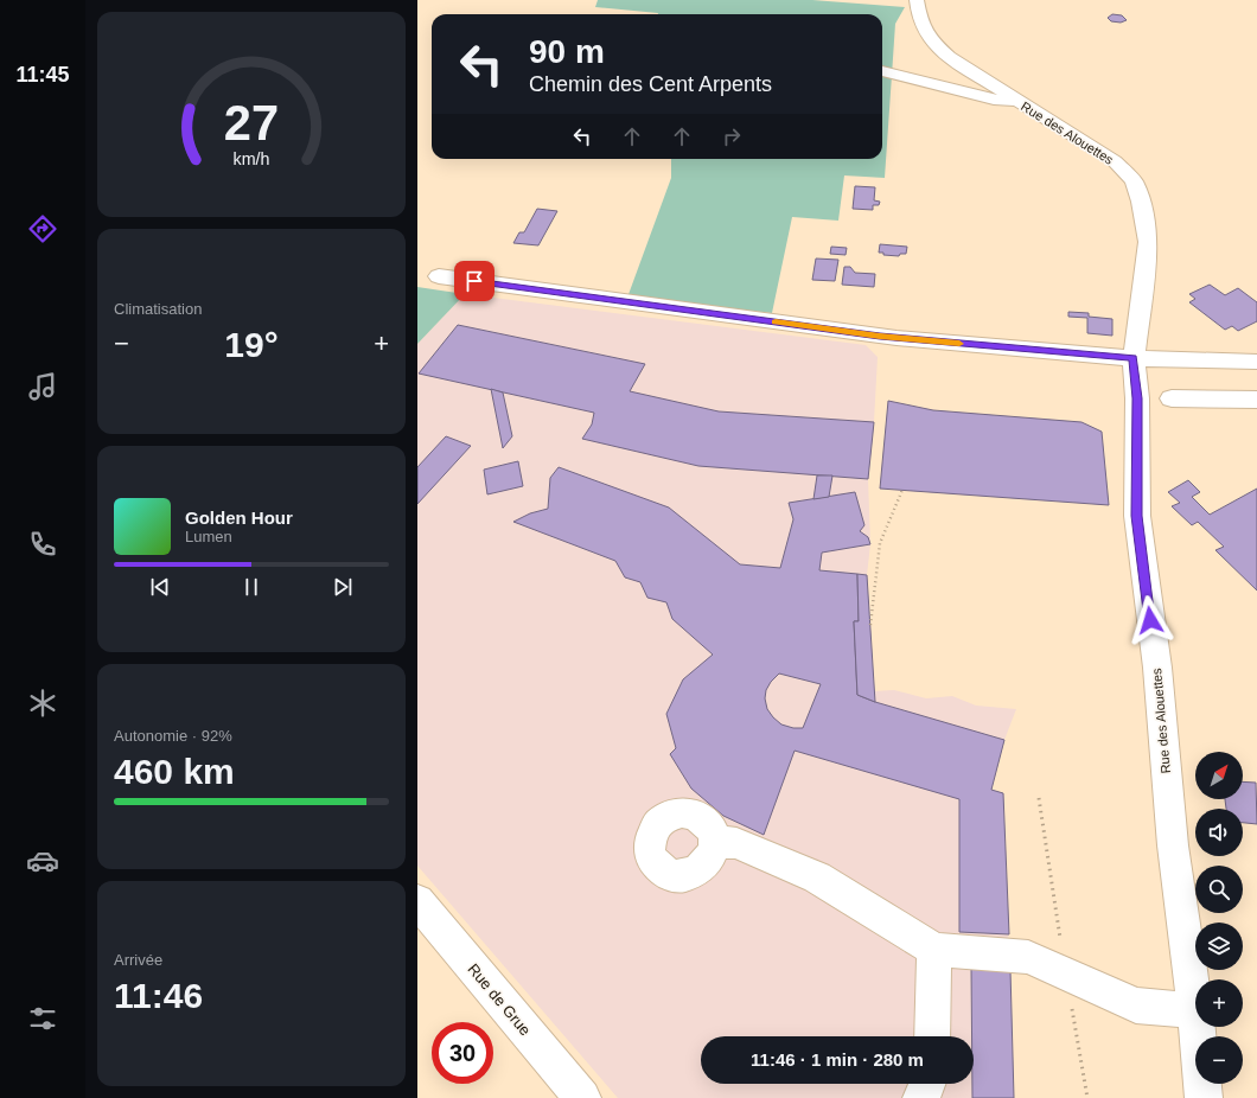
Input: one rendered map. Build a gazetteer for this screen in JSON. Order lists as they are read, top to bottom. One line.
{"streets":{"street":["Rue des Alouettes","Rue de Grue"]},"north":"top right","page":{"tabs":"11:45","turn":["90 m","Chemin des Cent Arpents"],"tile":["Climatisation",["Autonomie · 92%","460 km"],["Arrivée","11:46"]],"heat":["−","19°","+"],"song":["Golden Hour","Lumen"],"map_buttons":["+","−"],"limit":"30","trip":"11:46 · 1 min · 280 m","gauge":["27","km/h"]}}
